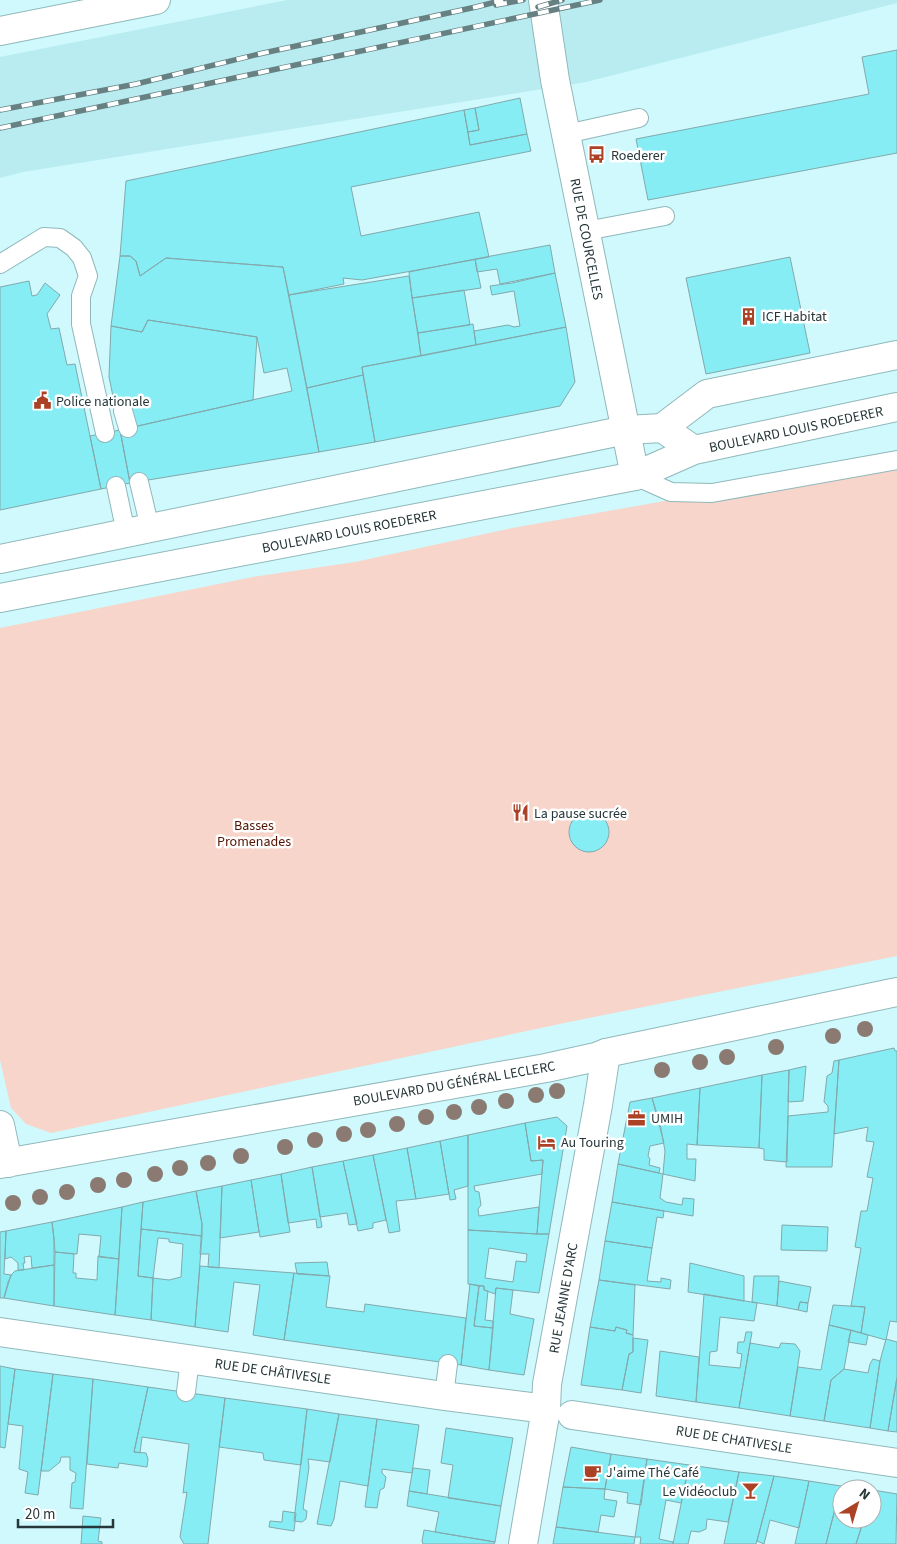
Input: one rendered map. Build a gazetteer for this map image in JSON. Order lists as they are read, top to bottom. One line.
{"streets":{"main road":["RUE DE COURCELLES","BOULEVARD LOUIS ROEDERER","BOULEVARD DU GÉNÉRAL LECLERC","RUE JEANNE D'ARC","RUE DE CHÂTIVESLE","RUE DE CHATIVESLE"]},"crossings":[["RUE DE COURCELLES","BOULEVARD LOUIS ROEDERER"],["BOULEVARD DU GÉNÉRAL LECLERC","RUE JEANNE D'ARC"],["RUE JEANNE D'ARC","RUE DE CHÂTIVESLE"],["RUE JEANNE D'ARC","RUE DE CHATIVESLE"],["RUE DE CHÂTIVESLE","RUE DE CHATIVESLE"]],"parks":["Basses Promenades"],"places":{"bus stop":["Roederer"],"building":["ICF Habitat"],"public building":["Police nationale"],"restaurant":["La pause sucrée"],"office":["UMIH"],"hotel":["Au Touring"],"cafe":["J'aime Thé Café"],"bar":["Le Vidéoclub"]},"scale_bar":"20 m","north":"top right"}
